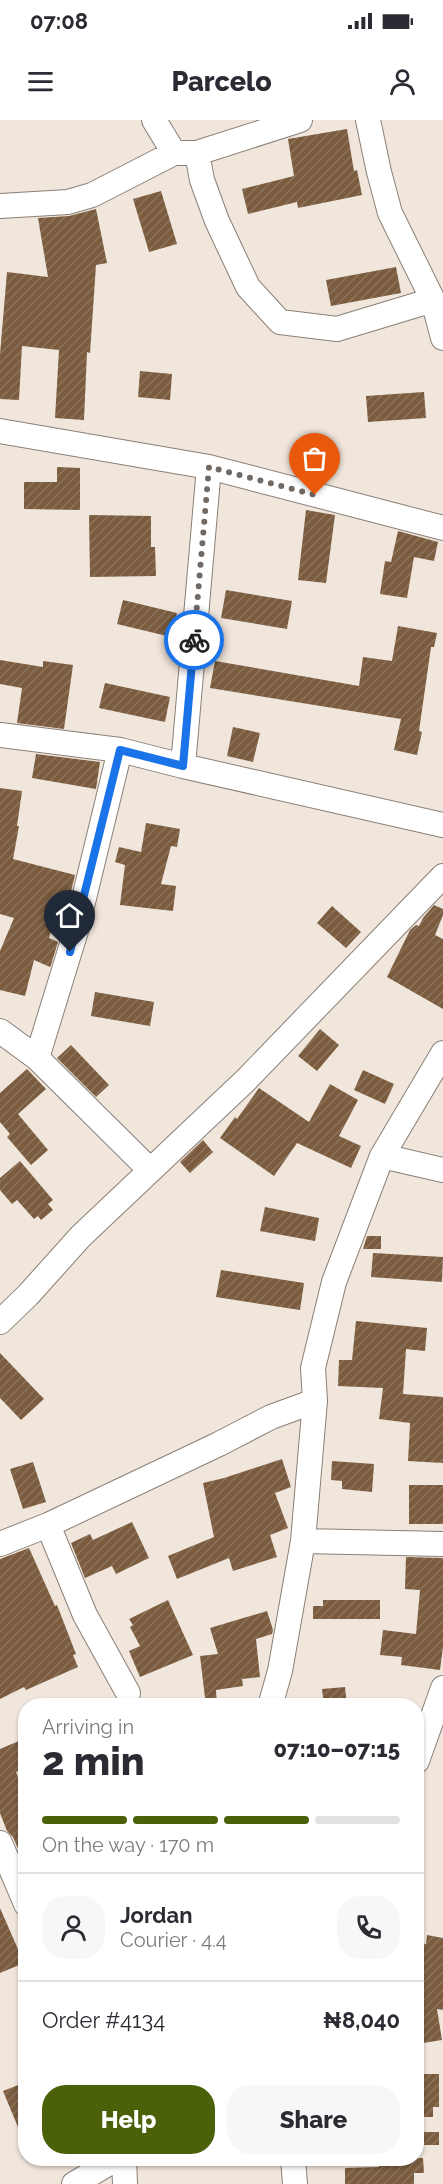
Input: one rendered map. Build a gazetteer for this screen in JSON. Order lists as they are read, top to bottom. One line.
{"page":{"status":"07:08","header":"Parcelo","heading":["2 min","Arriving in","07:10–07:15"],"panel":["Jordan","Courier · 4.4","Order #4134","₦8,040"],"bar":"On the way · 170 m","buttons":["Help","Share"]}}
